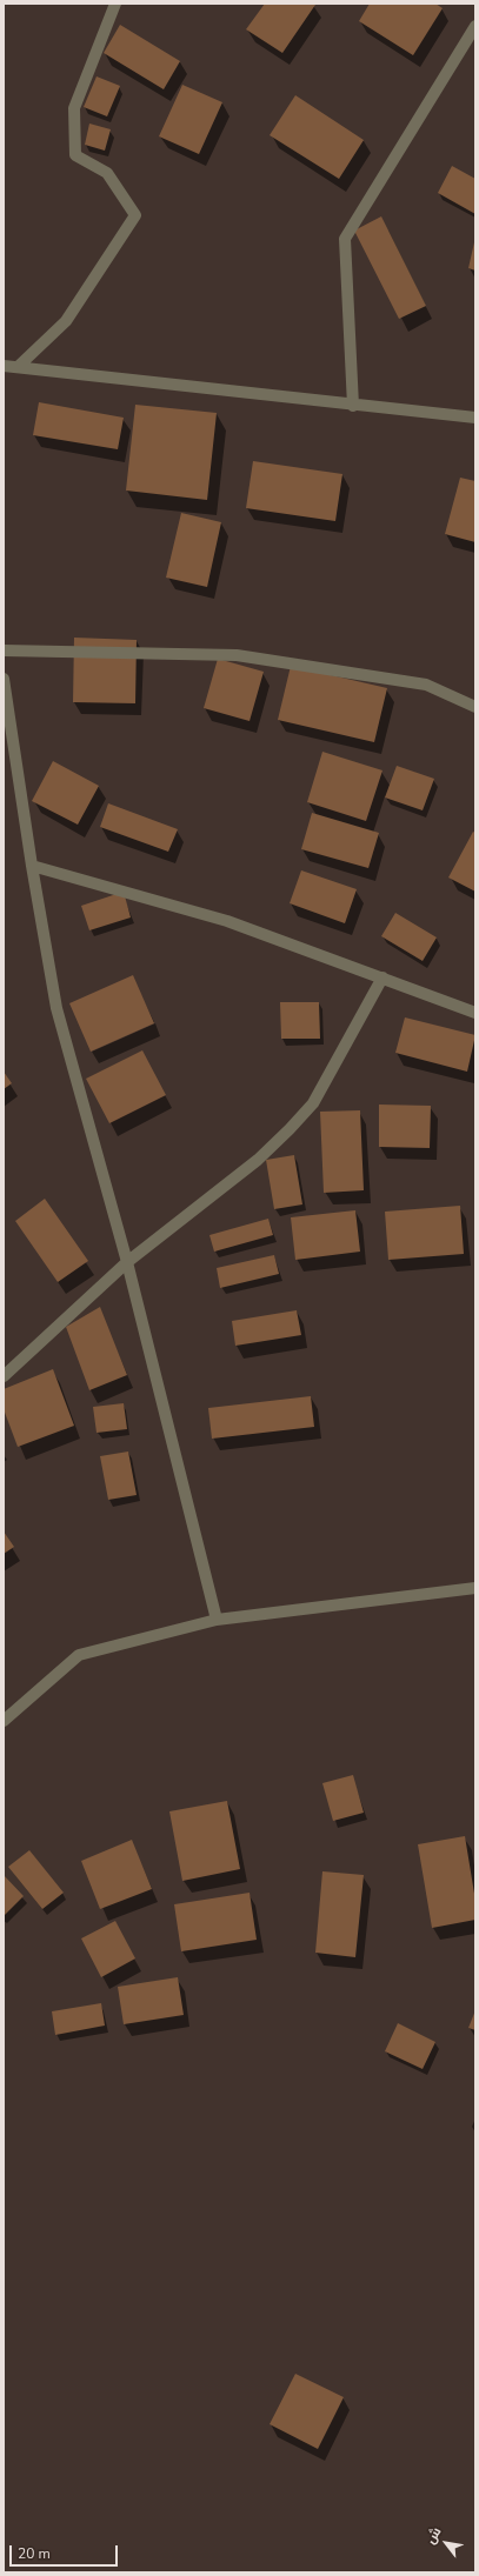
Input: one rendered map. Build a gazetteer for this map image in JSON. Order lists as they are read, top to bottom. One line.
{"scale_bar":"20 m","north":"top left"}
